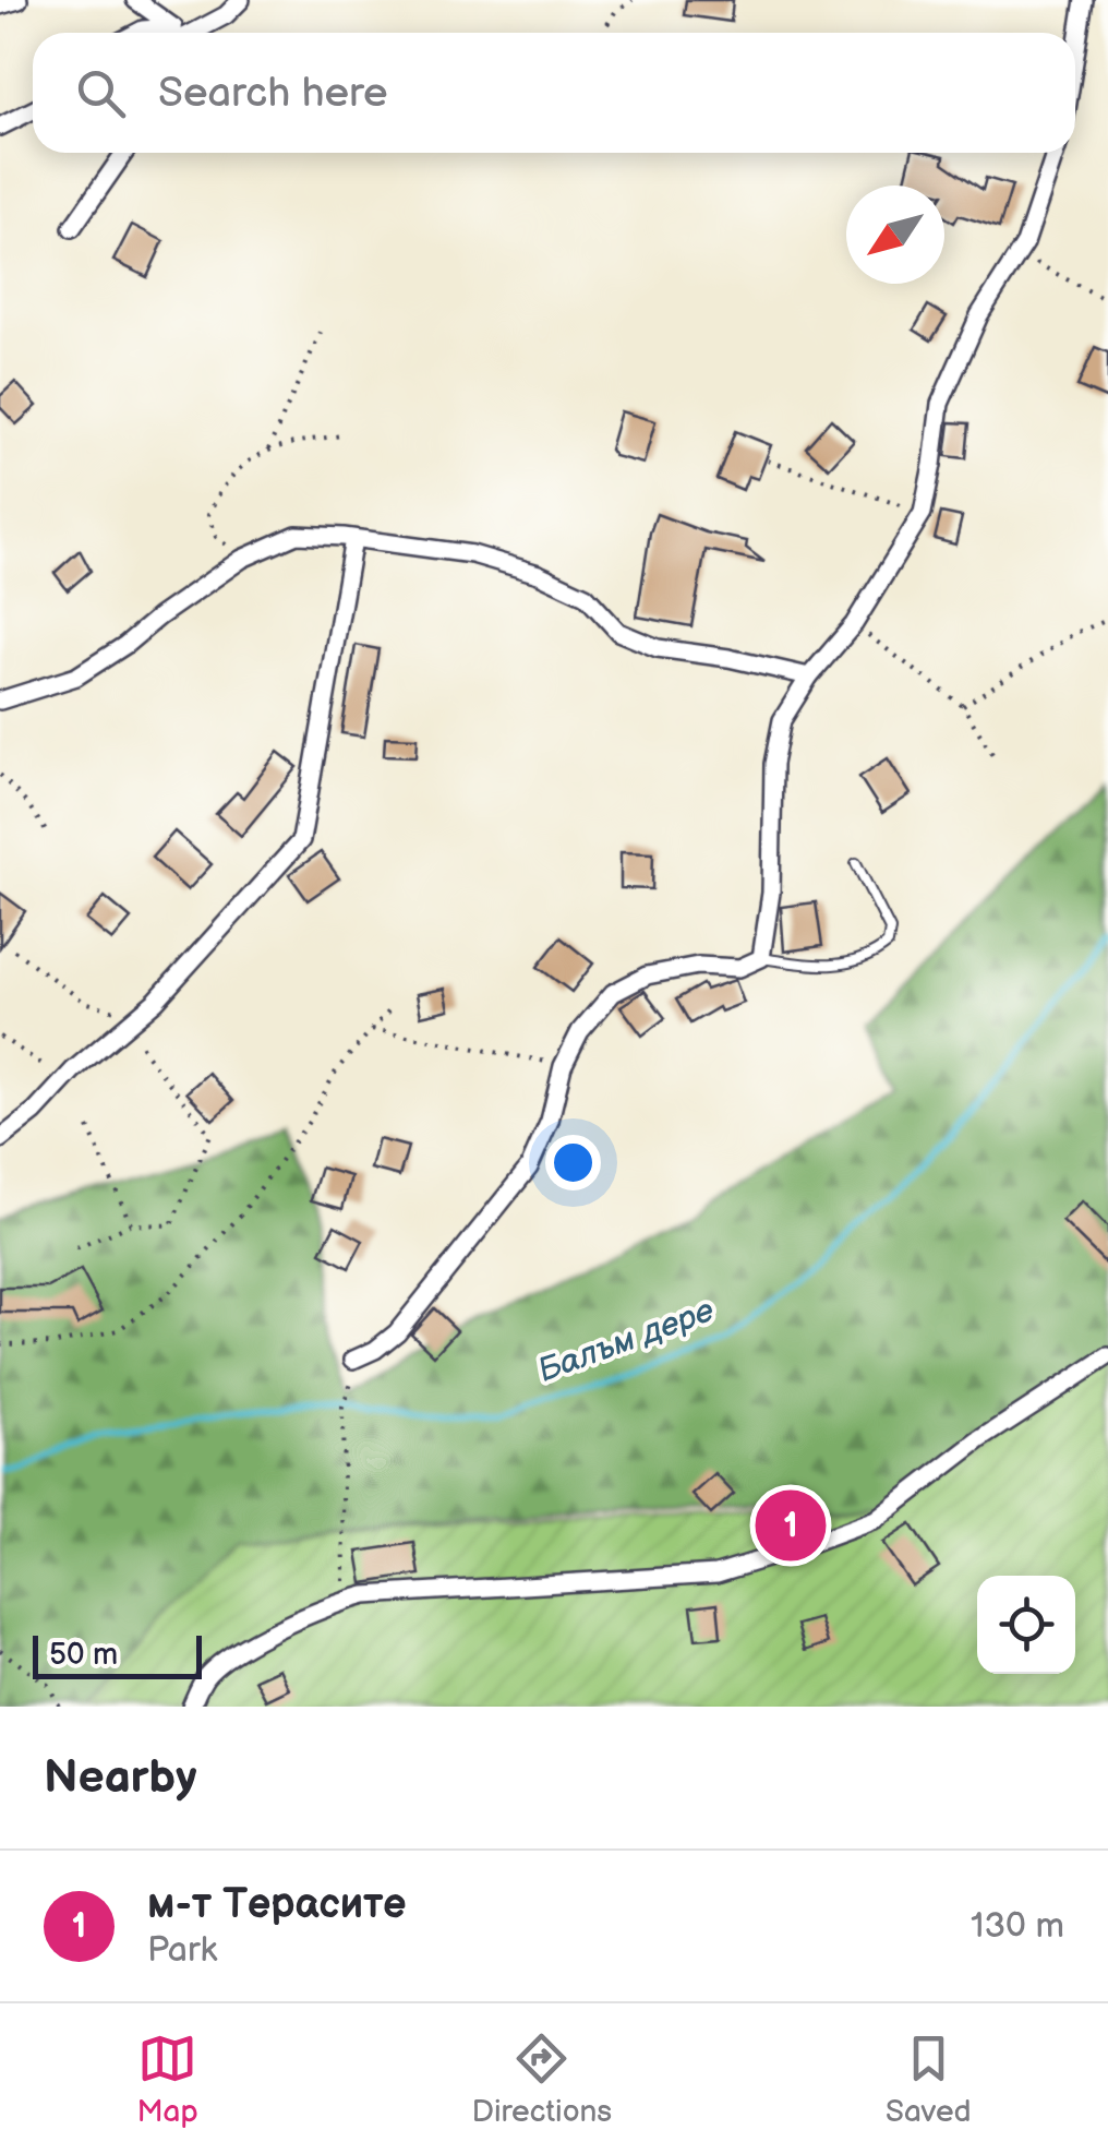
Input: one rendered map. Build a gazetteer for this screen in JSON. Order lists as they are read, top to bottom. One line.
{"water":["Балъм дере"],"scale_bar":"50 m","north":"bottom left","page":{"search":"Search here","pins":"1","scale":"50 m","heading":"Nearby","list":[{"mark":"1","name":"м-т Терасите","note":"Park","value":"130 m"}],"nav":["Map","Directions","Saved"]}}
